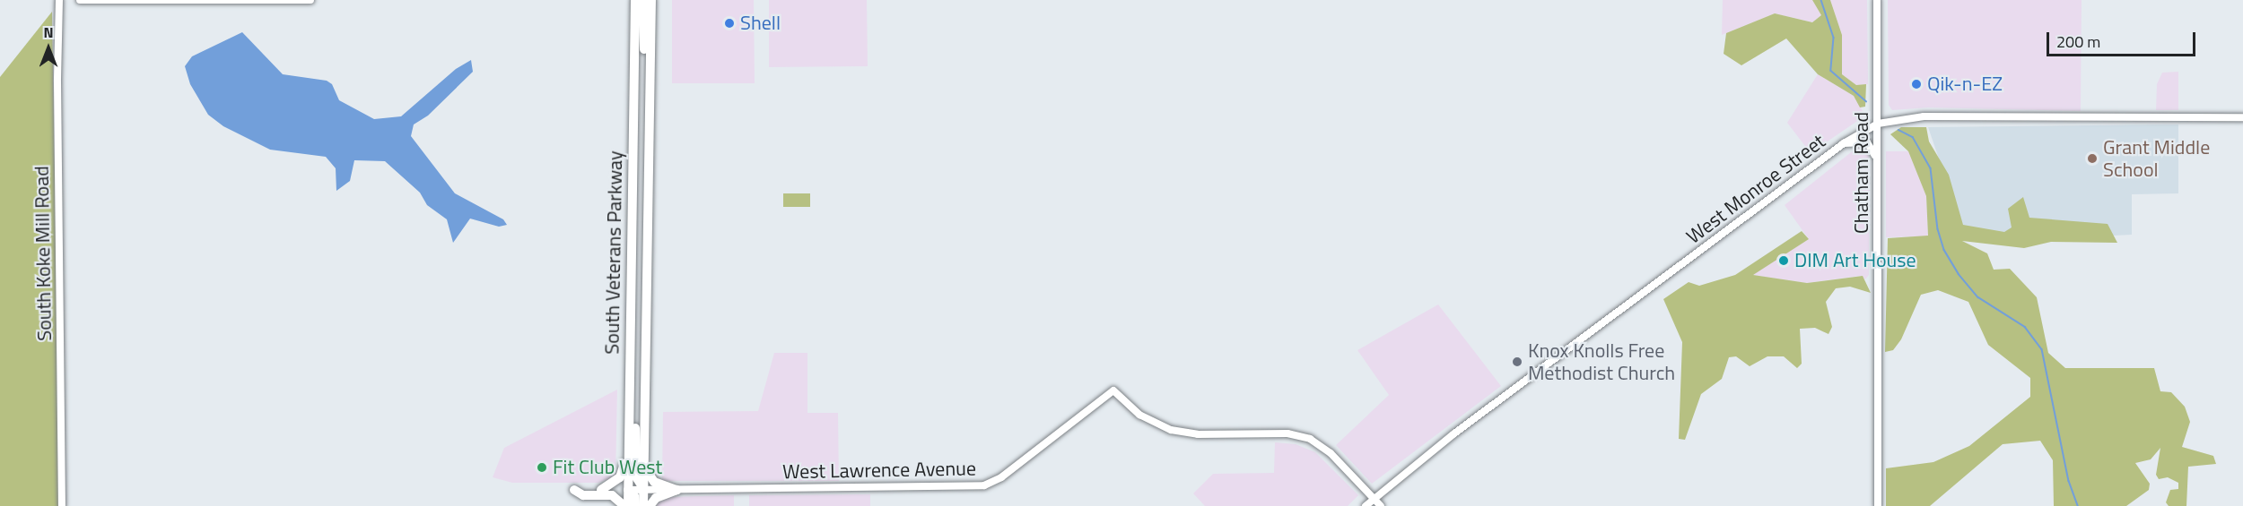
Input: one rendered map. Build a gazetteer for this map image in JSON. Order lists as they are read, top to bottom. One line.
{"streets":{"highway":["South Veterans Parkway"],"street":["Chatham Road","West Monroe Street","South Koke Mill Road","West Lawrence Avenue"]},"crossings":[["Chatham Road","West Monroe Street"],["West Monroe Street","West Lawrence Avenue"],["South Veterans Parkway","West Lawrence Avenue"]],"places":["Shell","Qik-n-EZ","Grant Middle School","DIM Art House","Knox Knolls Free Methodist Church","Fit Club West"],"scale_bar":"200 m","north":"top"}
